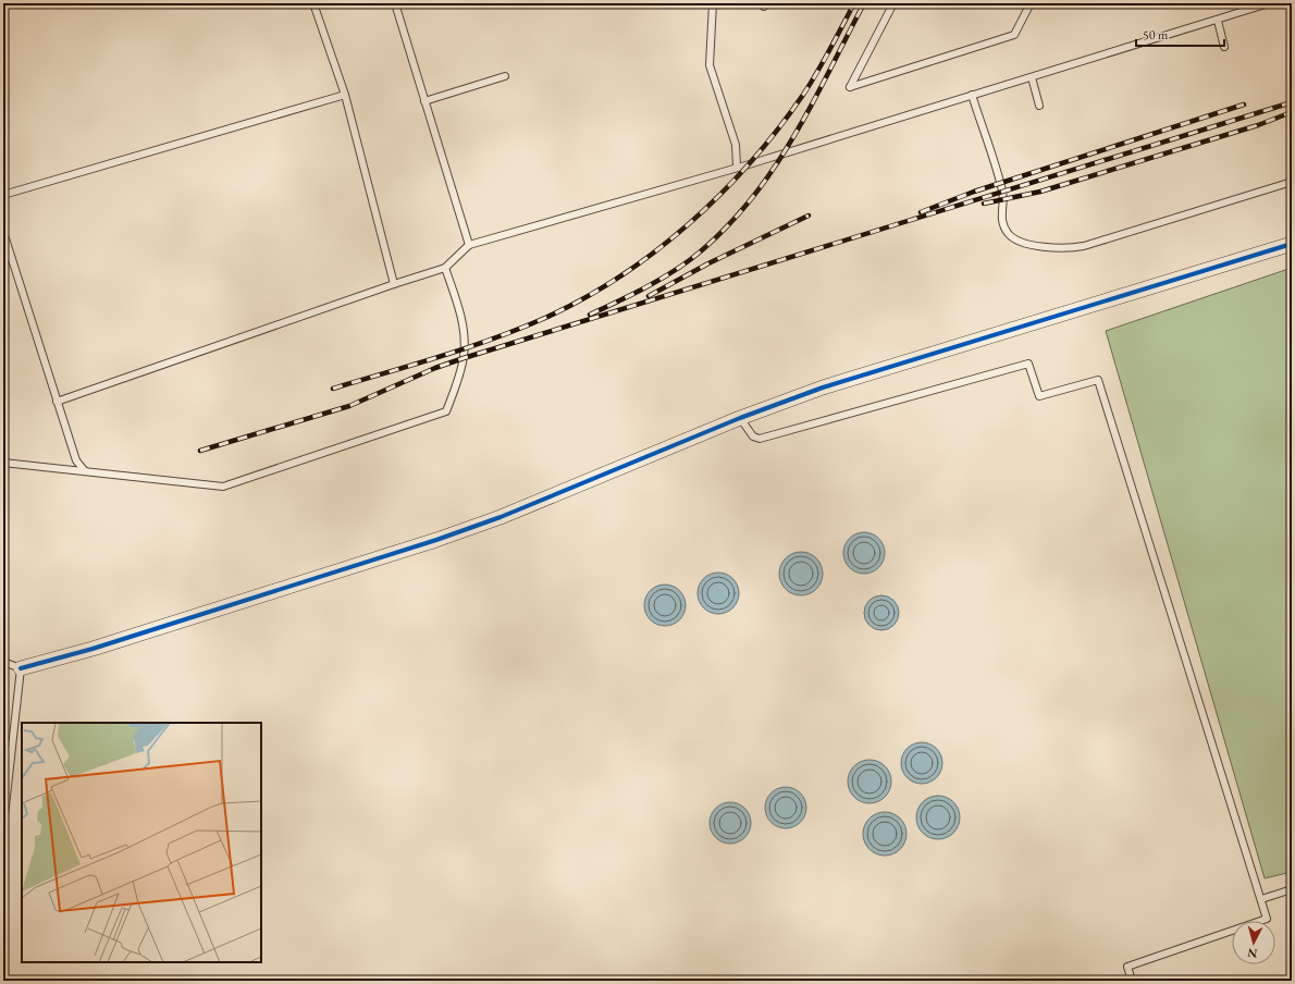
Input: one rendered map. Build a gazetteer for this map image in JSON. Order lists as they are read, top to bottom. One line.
{"scale_bar":"50 m","north":"bottom"}
